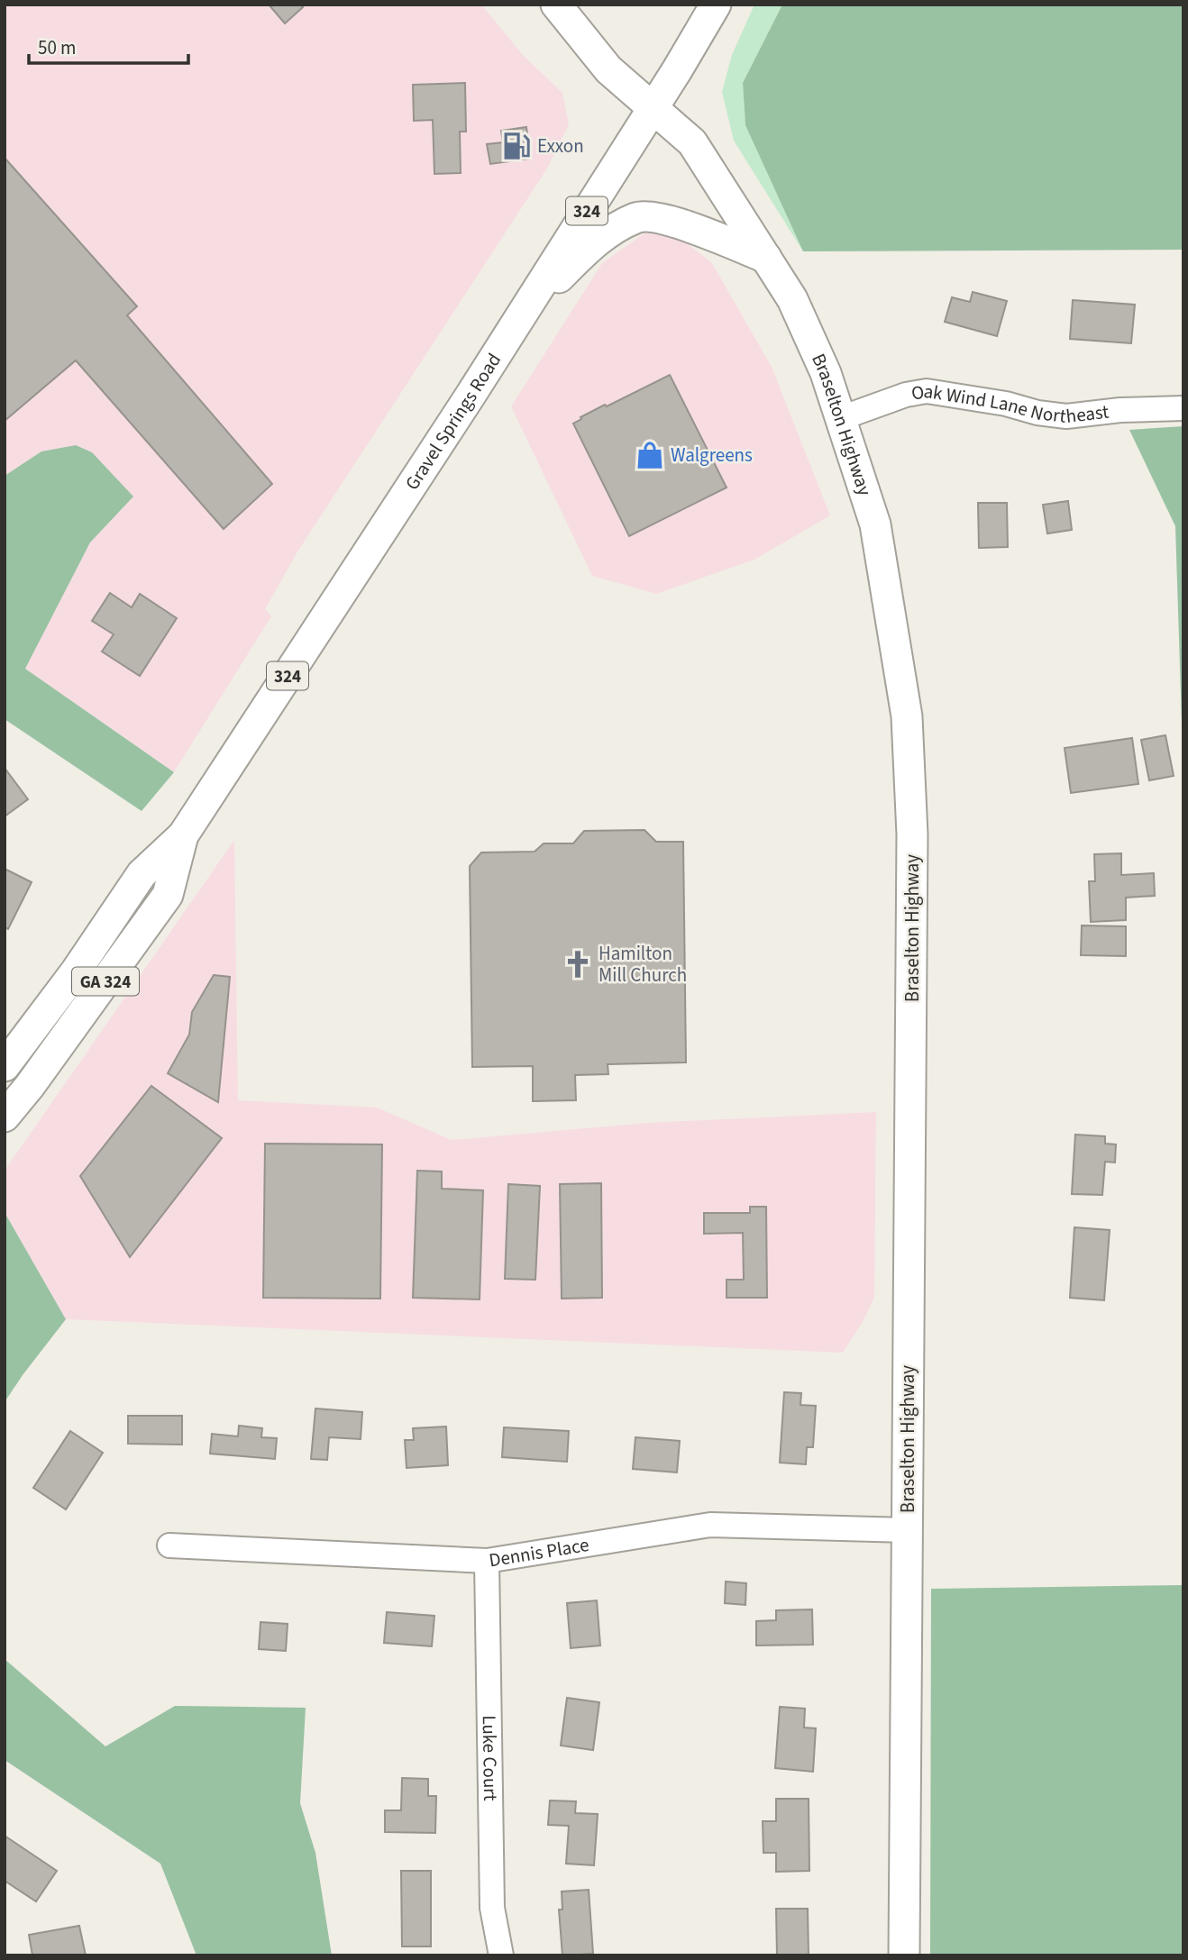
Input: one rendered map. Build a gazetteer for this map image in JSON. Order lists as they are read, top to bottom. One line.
{"streets":{"main road":["324","Gravel Springs Road","Braselton Highway","GA 324"],"street":["Oak Wind Lane Northeast","Dennis Place","Luke Court"]},"crossings":[["Oak Wind Lane Northeast","Braselton Highway"],["Gravel Springs Road","Braselton Highway"],["Braselton Highway","Dennis Place"],["Dennis Place","Luke Court"]],"places":{"fuel station":["Exxon"],"shop":["Walgreens"],"church":["Hamilton Mill Church"]},"scale_bar":"50 m"}
